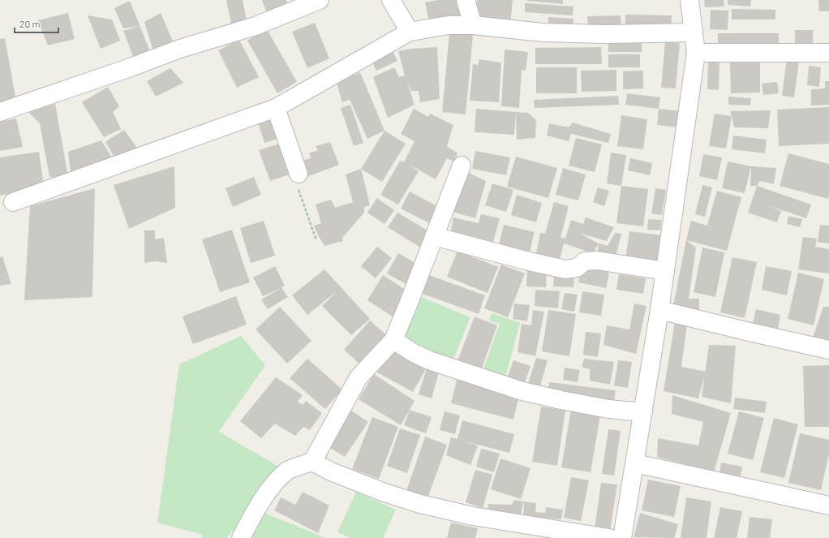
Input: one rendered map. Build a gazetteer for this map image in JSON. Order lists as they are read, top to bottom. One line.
{"scale_bar":"20 m"}
